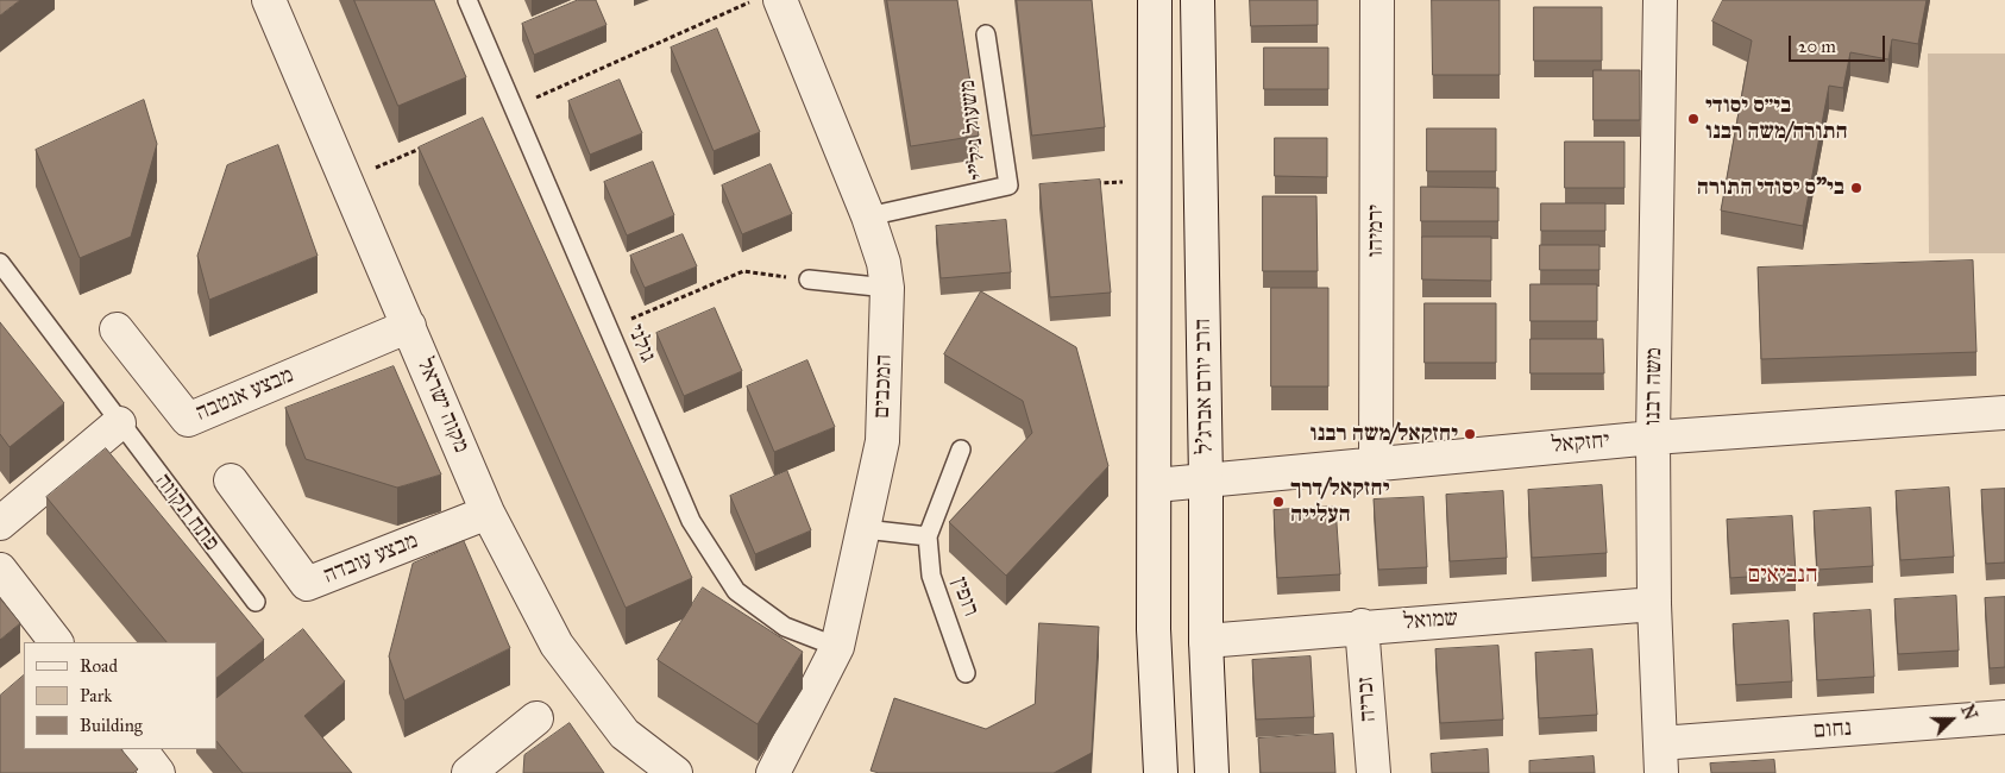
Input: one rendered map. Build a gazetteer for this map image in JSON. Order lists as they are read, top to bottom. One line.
{"streets":{"street":["ירמיהו","המכבים","הרב יורם אברג'ל","משה רבנו","מבצע אנטבה","מקוה ישראל","יחזקאל","מבצע עובדה","שמואל","זכריה","נחום"],"lane":["משעול ניל\"י","גולני","פתח תקווה","רופין"]},"crossings":[["משעול ניל\"י","המכבים"],["ירמיהו","יחזקאל"],["גולני","המכבים"],["הרב יורם אברג'ל","יחזקאל"],["הרב יורם אברג'ל","שמואל"],["משה רבנו","יחזקאל"],["משה רבנו","שמואל"],["משה רבנו","נחום"],["מבצע אנטבה","מקוה ישראל"],["מקוה ישראל","מבצע עובדה"],["שמואל","זכריה"]],"districts":["הנביאים"],"places":["בי״ס יסודי התורה/משה רבנו","בי\"ס יסודי התורה","יחזקאל/משה רבנו","יחזקאל/דרך העלייה"],"legend":["Road","Park","Building"],"scale_bar":"20 m","north":"right"}
